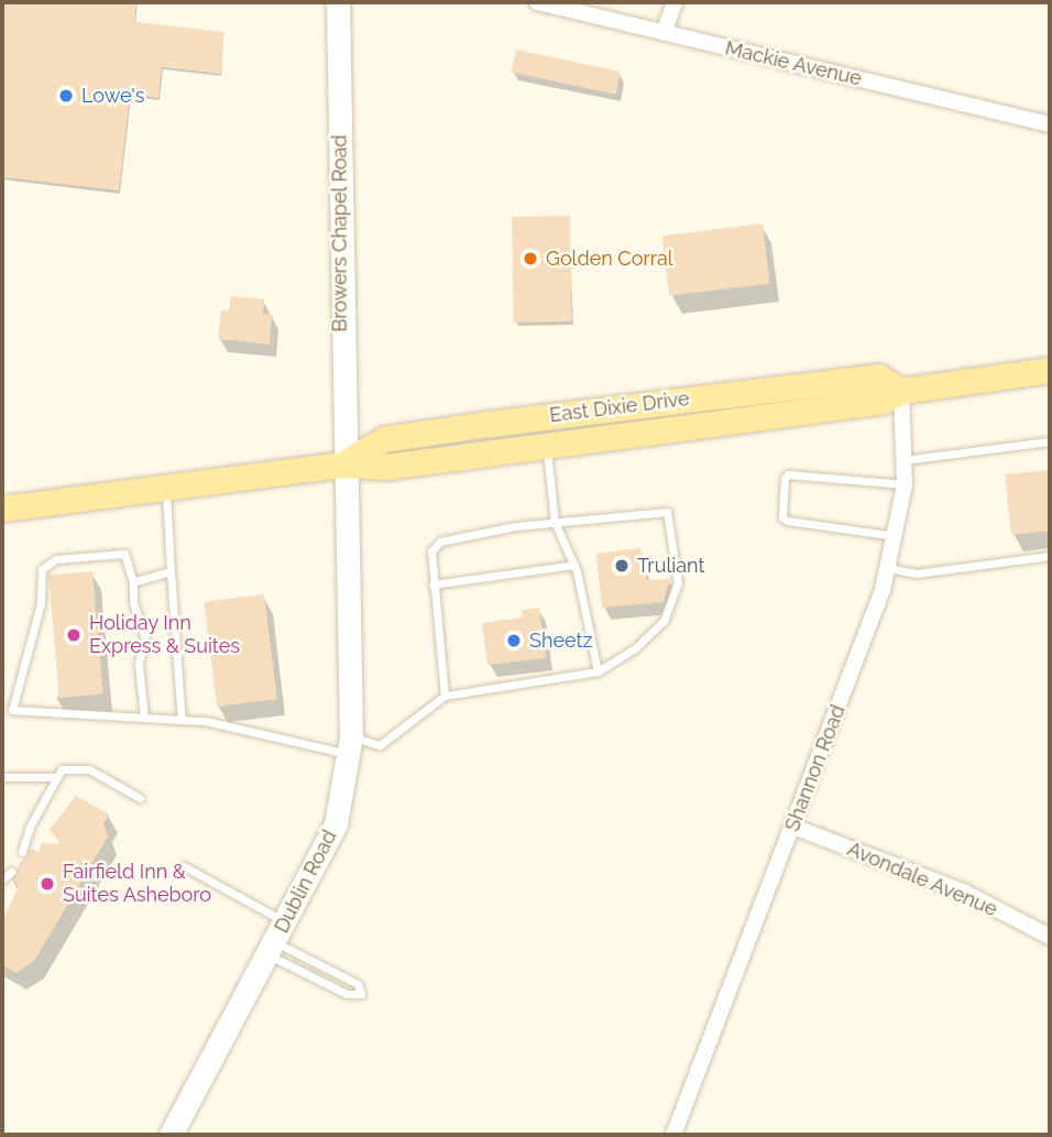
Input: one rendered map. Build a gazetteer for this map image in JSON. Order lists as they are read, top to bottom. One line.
{"streets":{"main road":["East Dixie Drive"],"street":["Mackie Avenue","Browers Chapel Road","Shannon Road","Avondale Avenue","Dublin Road"]},"crossings":[["Browers Chapel Road","East Dixie Drive"],["Browers Chapel Road","Dublin Road"],["East Dixie Drive","Shannon Road"],["East Dixie Drive","Dublin Road"],["Shannon Road","Avondale Avenue"]],"places":["Lowe's","Golden Corral","Truliant","Holiday Inn Express & Suites","Sheetz","Fairfield Inn & Suites Asheboro"]}
